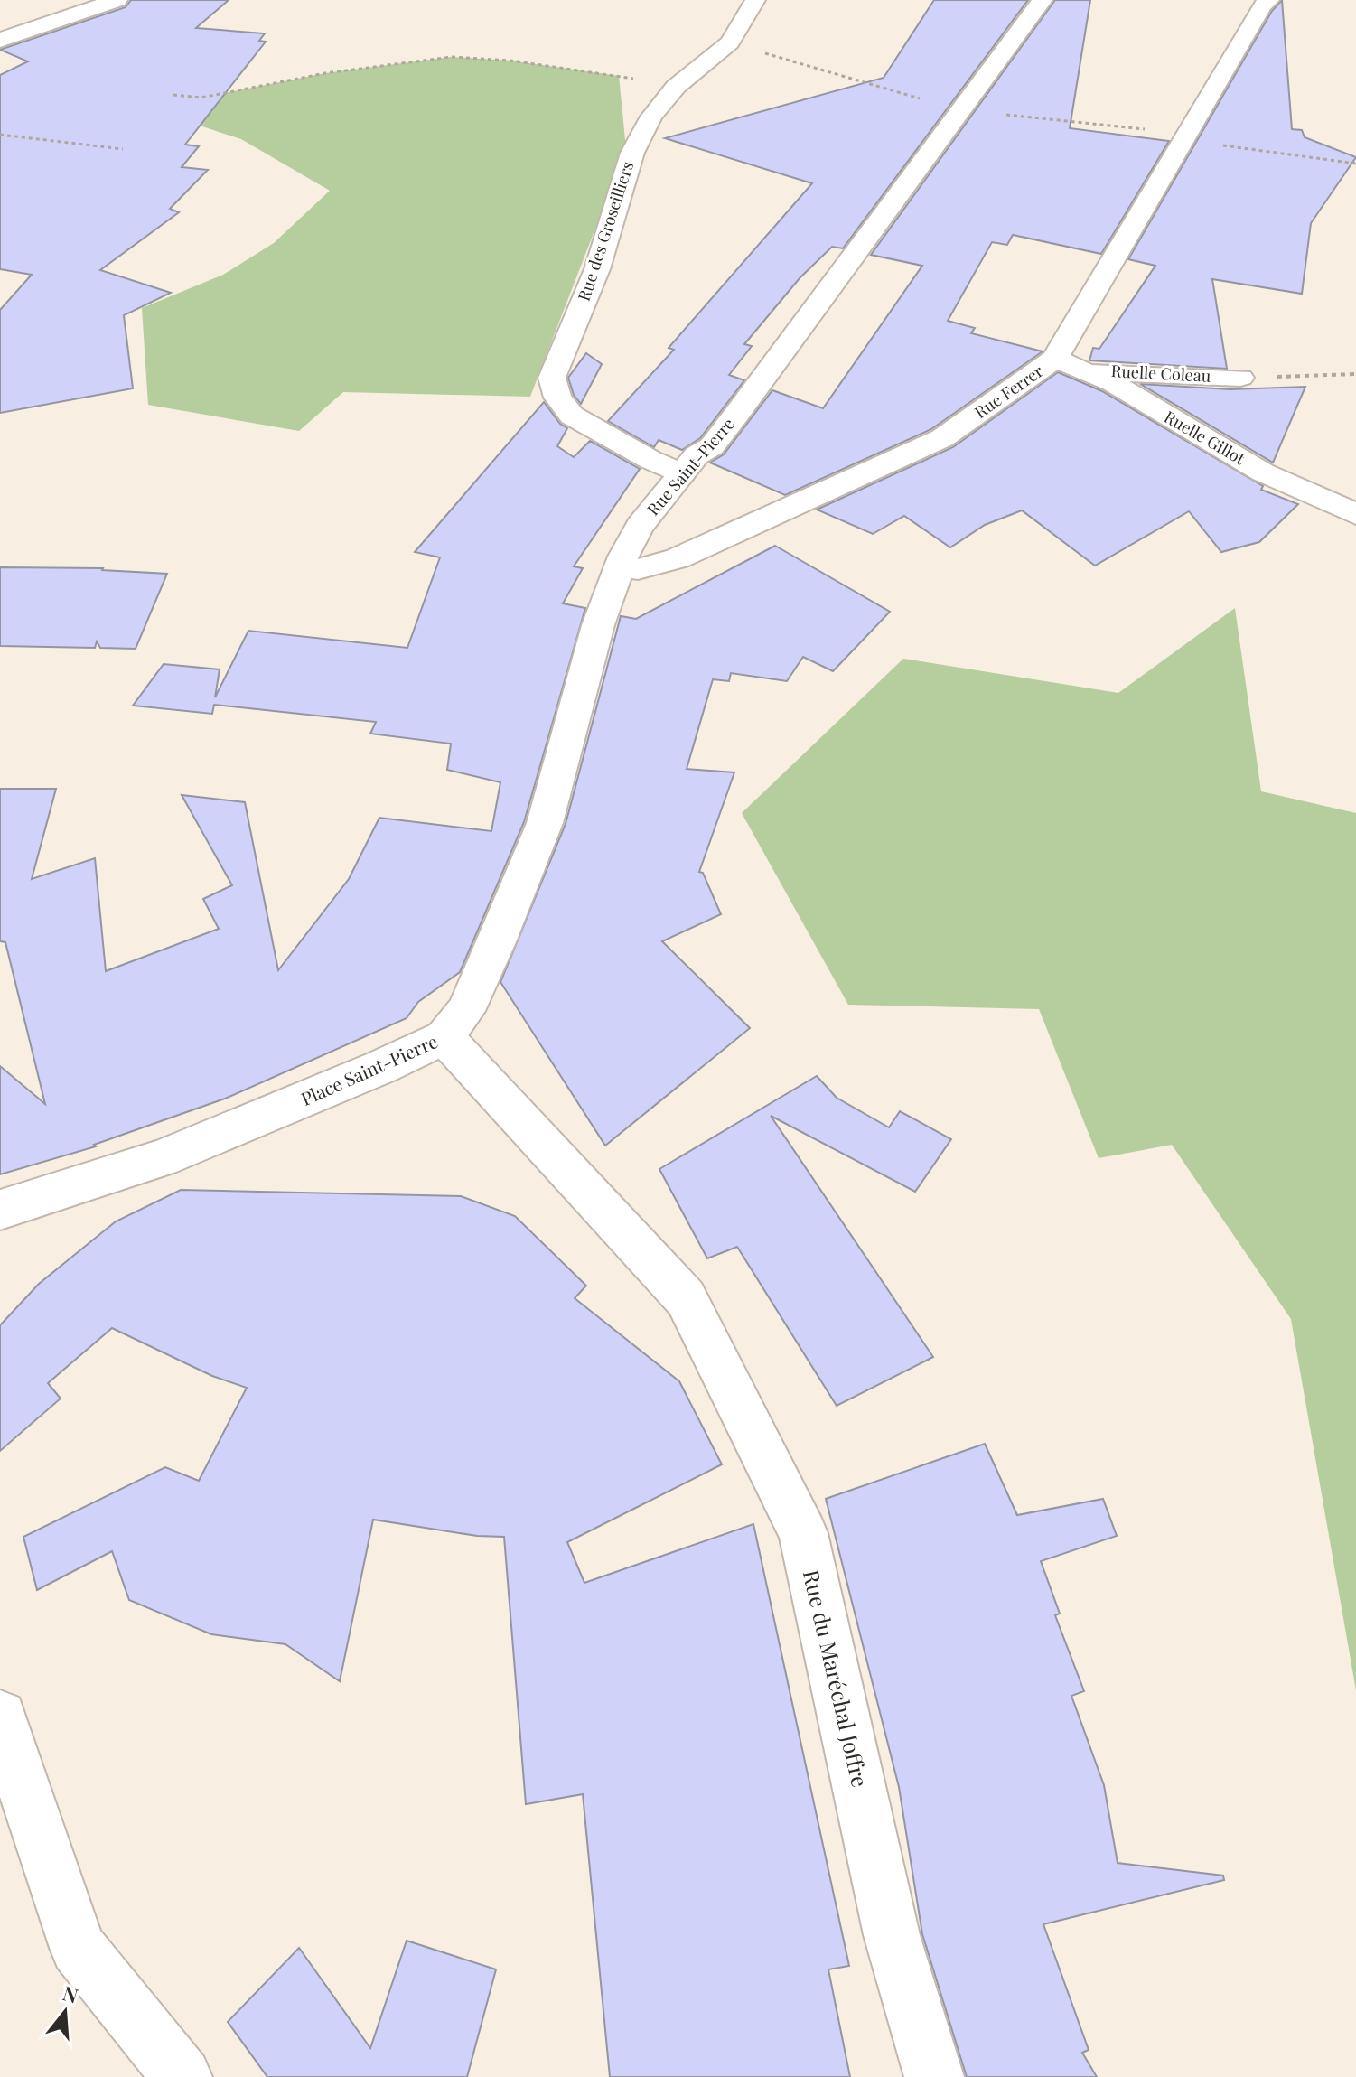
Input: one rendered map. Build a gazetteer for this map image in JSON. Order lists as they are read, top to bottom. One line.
{"streets":{"street":["Rue des Groseilliers","Ruelle Coleau","Rue Ferrer","Ruelle Gillot","Rue Saint-Pierre","Place Saint-Pierre","Rue du Maréchal Joffre"]},"crossings":[["Rue des Groseilliers","Rue Saint-Pierre"],["Ruelle Coleau","Rue Ferrer"],["Ruelle Coleau","Ruelle Gillot"],["Rue Ferrer","Ruelle Gillot"],["Rue Ferrer","Rue Saint-Pierre"],["Rue Saint-Pierre","Place Saint-Pierre"],["Place Saint-Pierre","Rue du Maréchal Joffre"]],"north":"top"}
